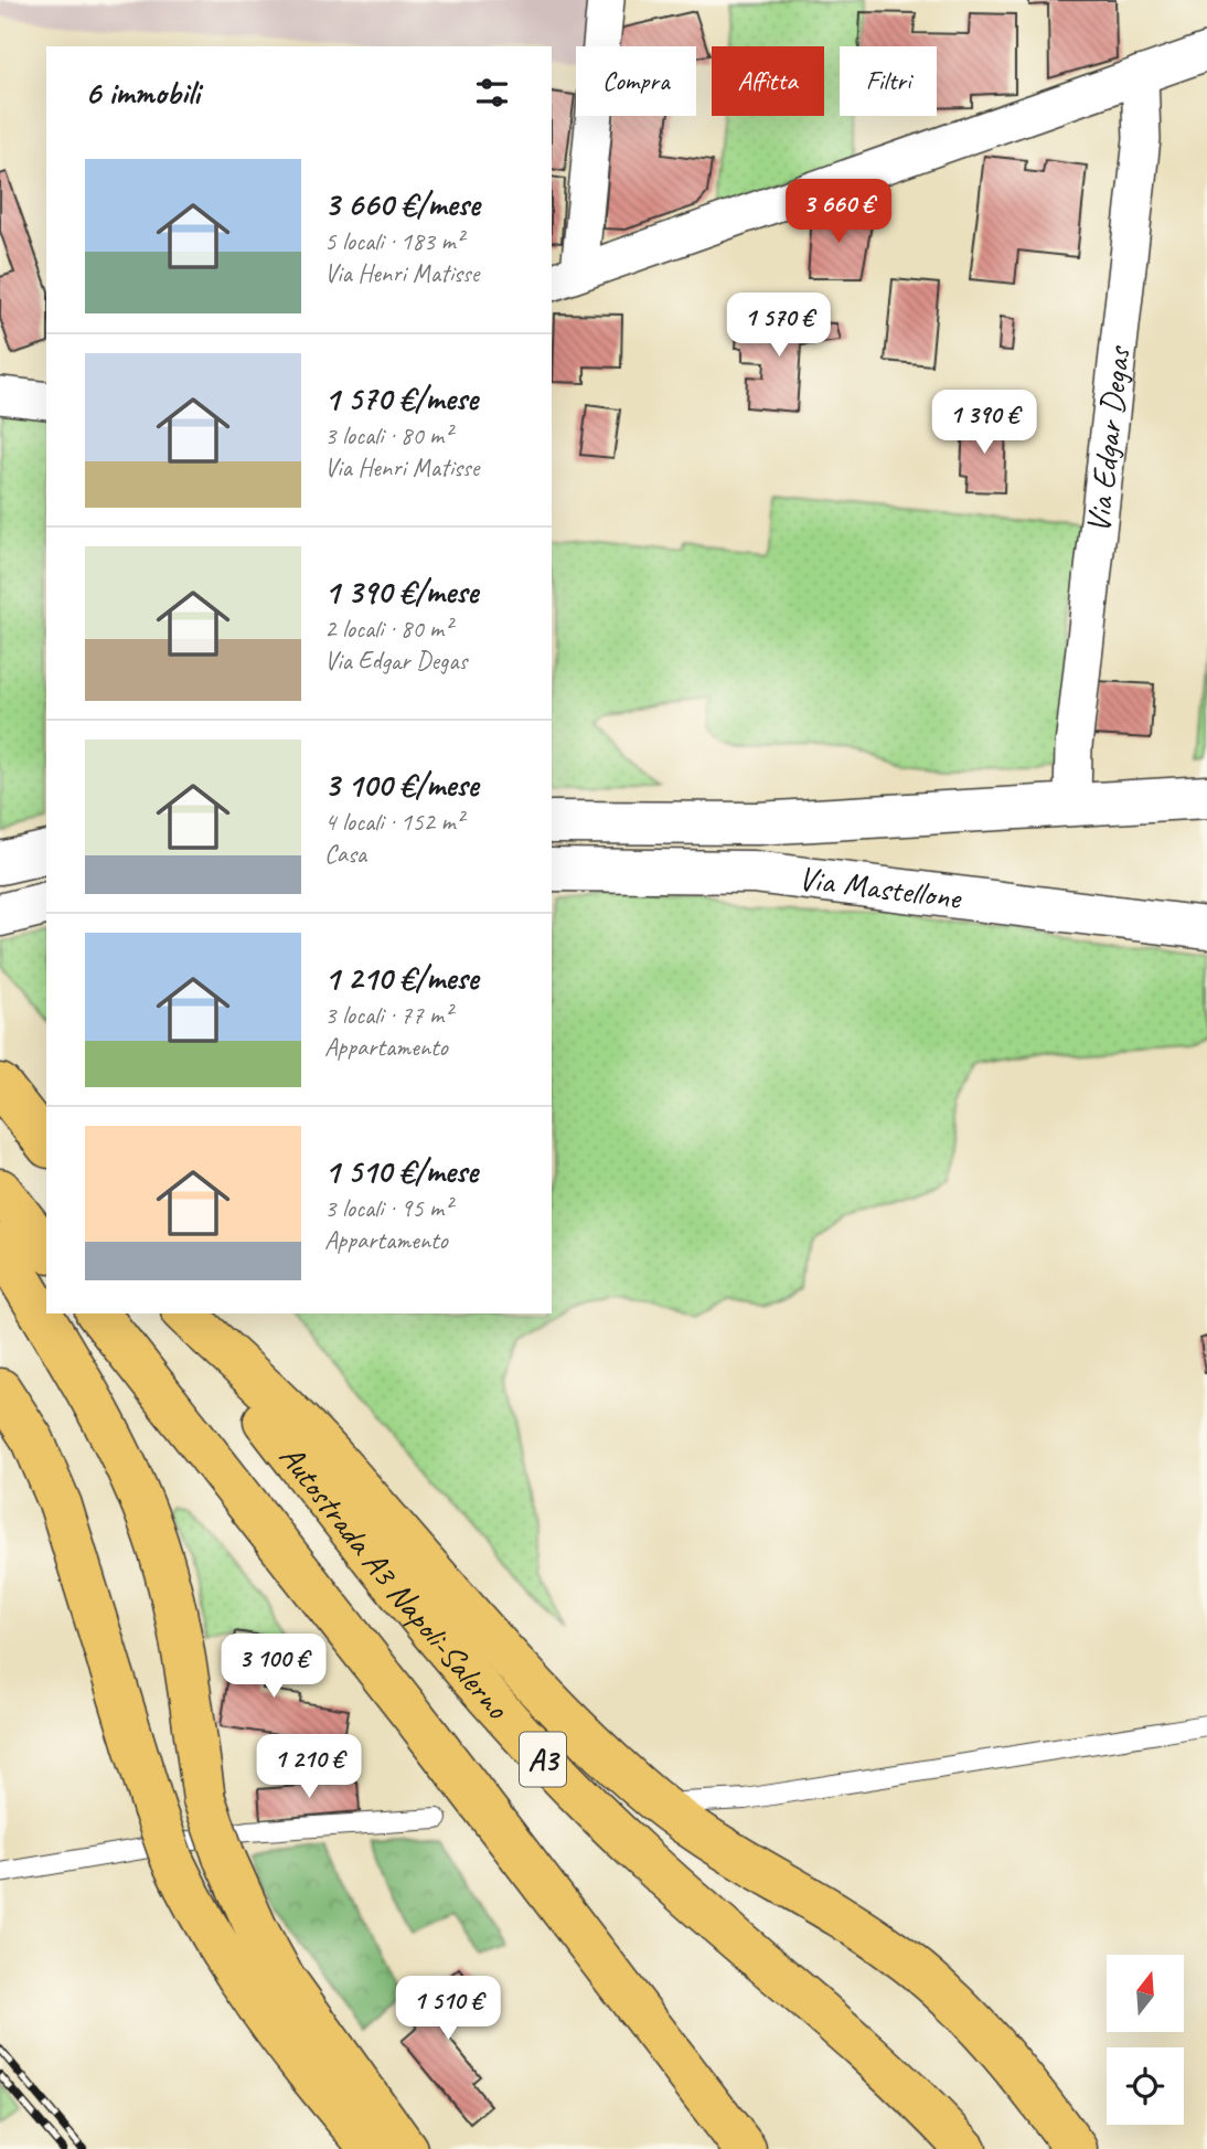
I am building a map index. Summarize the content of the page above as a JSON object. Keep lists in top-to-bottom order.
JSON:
{
  "streets": {
    "highway": ["Autostrada A3 Napoli-Salerno", "A3"],
    "street": ["Via Edgar Degas", "Via Mastellone"]
  },
  "crossings": [
    ["Via Edgar Degas", "Via Mastellone"]
  ],
  "north": "top",
  "page": {
    "chip": ["Compra", "Affitta", "Filtri"],
    "heading": "6 immobili",
    "list": [
      {
        "name": "3 660 €/mese",
        "note": "5 locali · 183 m² · Via Henri Matisse"
      },
      {
        "name": "1 570 €/mese",
        "note": "3 locali · 80 m² · Via Henri Matisse"
      },
      {
        "name": "1 390 €/mese",
        "note": "2 locali · 80 m² · Via Edgar Degas"
      },
      {
        "name": "3 100 €/mese",
        "note": "4 locali · 152 m² · Casa"
      },
      {
        "name": "1 210 €/mese",
        "note": "3 locali · 77 m² · Appartamento"
      },
      {
        "name": "1 510 €/mese",
        "note": "3 locali · 95 m² · Appartamento"
      }
    ],
    "price": [
      "3 660 €",
      "1 570 €",
      "1 390 €",
      "3 100 €",
      "1 210 €",
      "1 510 €"
    ]
  }
}
